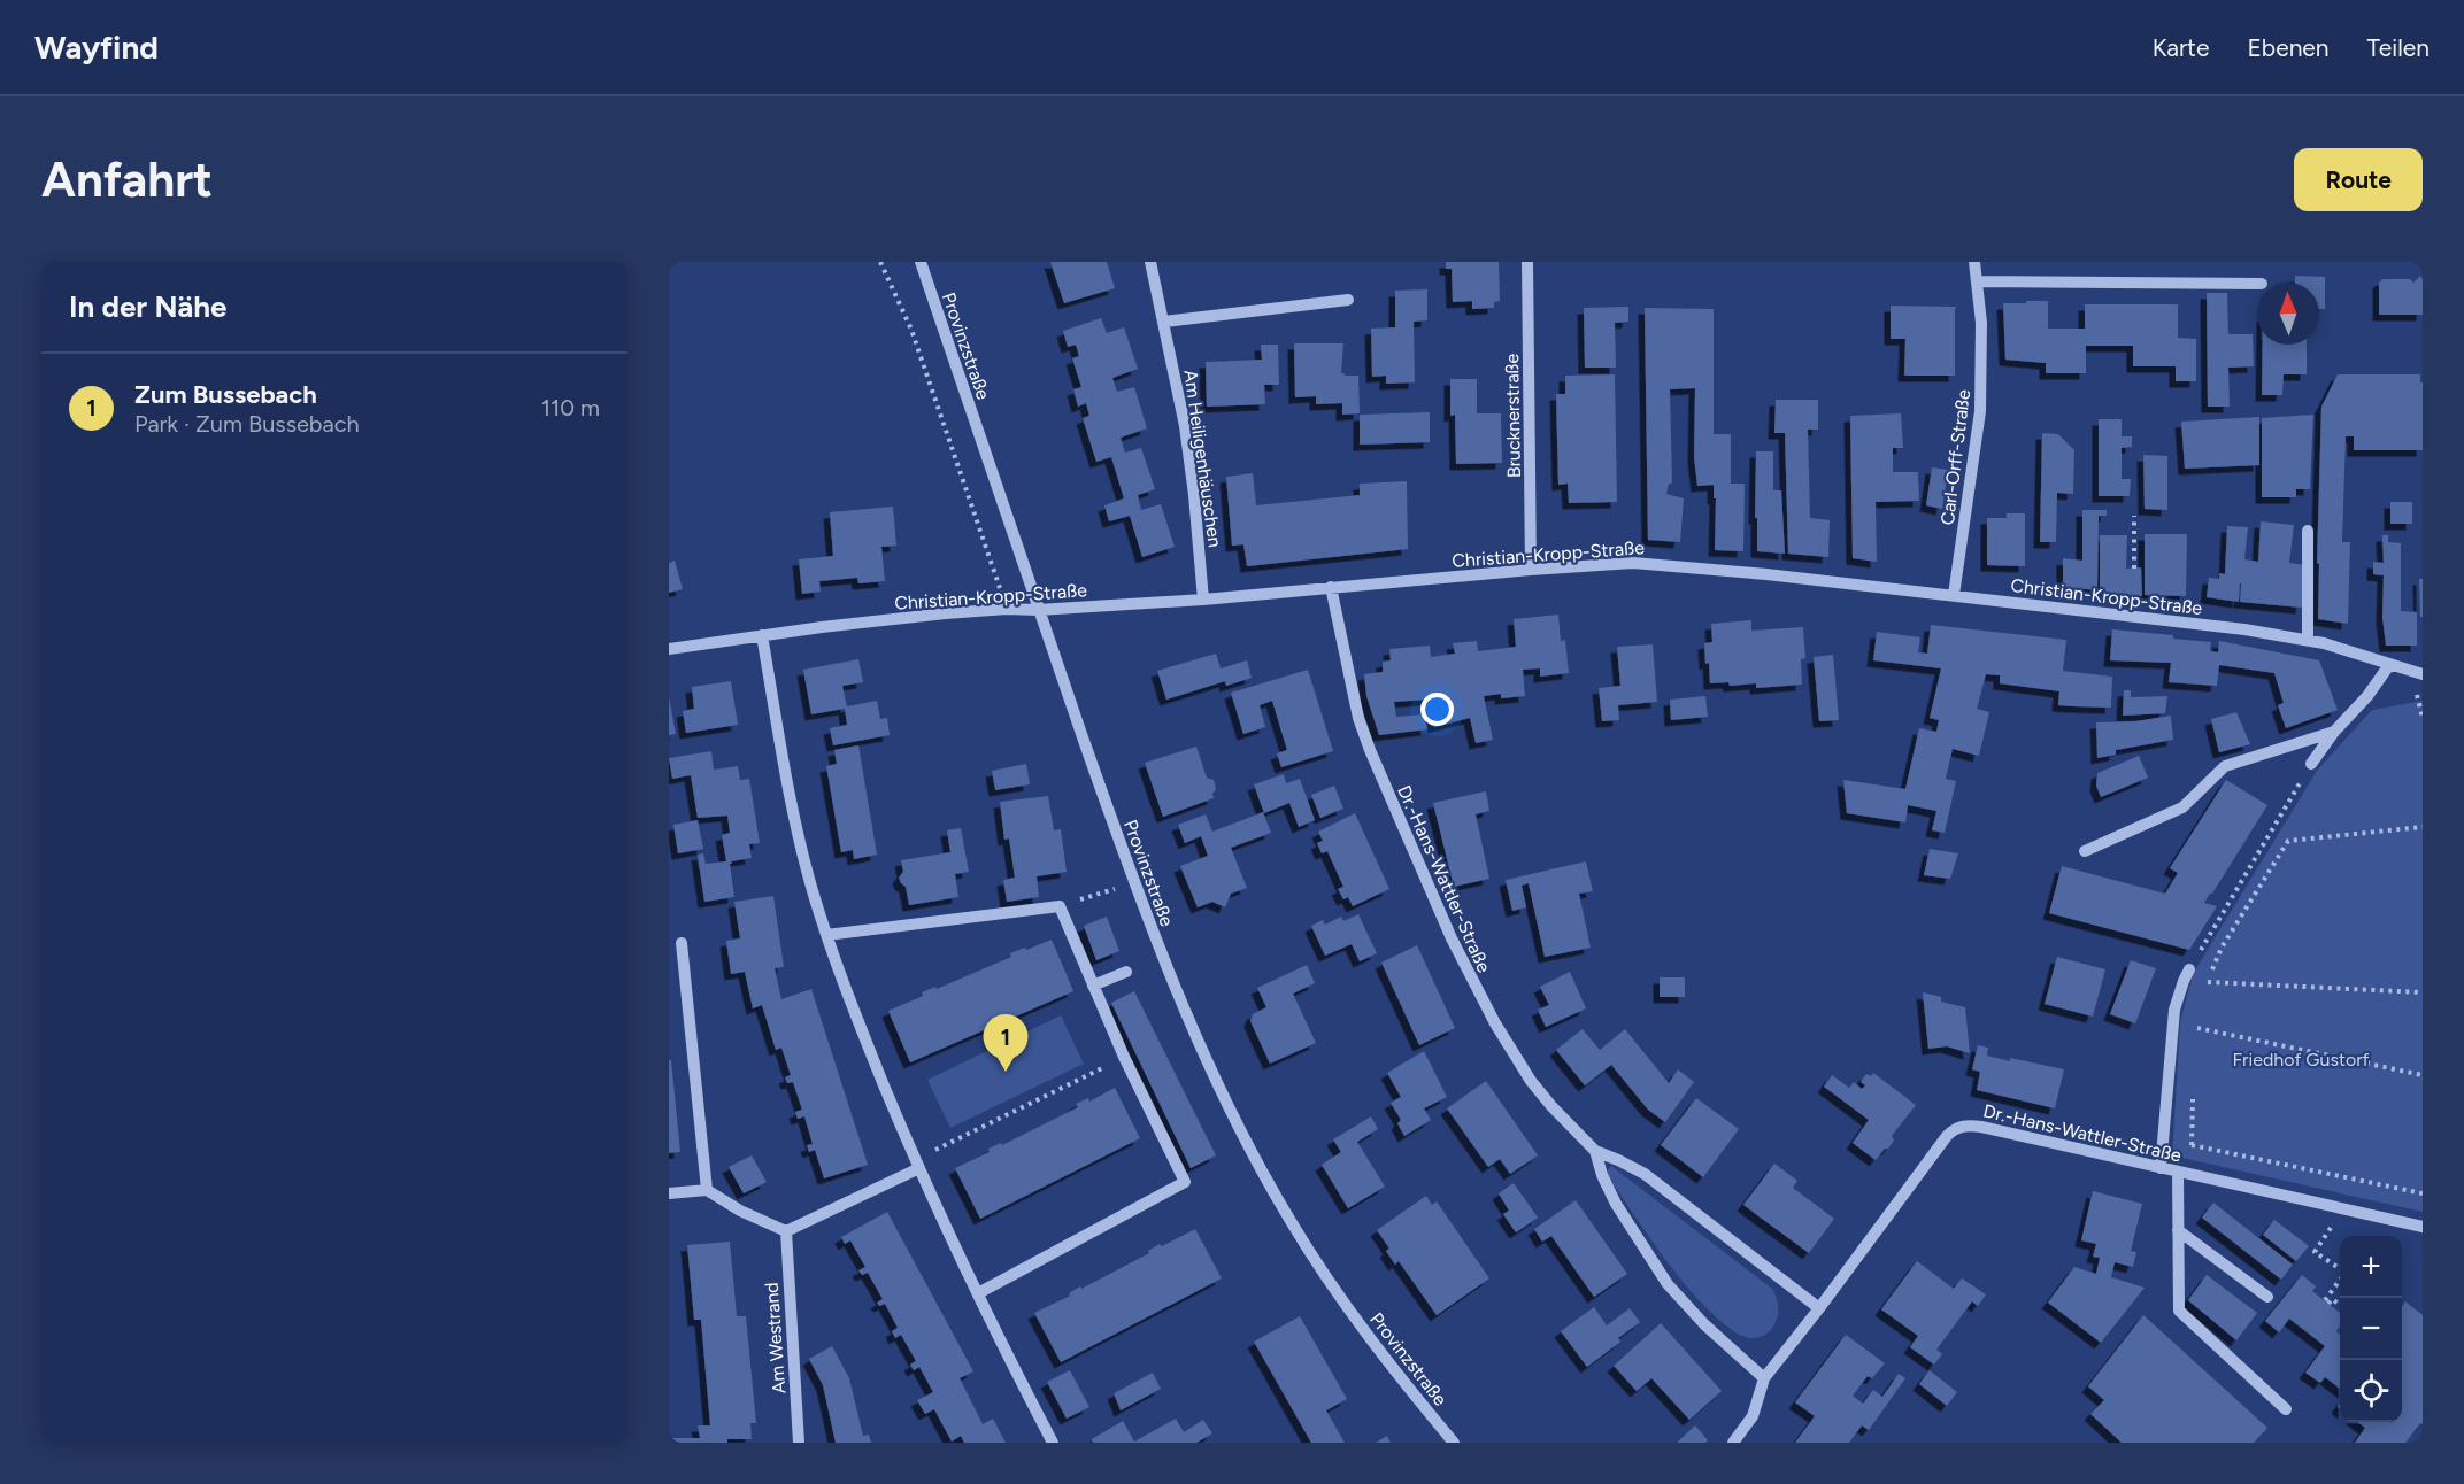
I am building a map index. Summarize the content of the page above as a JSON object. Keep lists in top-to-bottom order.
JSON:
{
  "streets": {
    "street": [
      "Provinzstraße",
      "Brucknerstraße",
      "Carl-Orff-Straße",
      "Am Heiligenhäuschen",
      "Christian-Kropp-Straße",
      "Dr.-Hans-Wattler-Straße",
      "Am Westrand"
    ]
  },
  "crossings": [
    ["Provinzstraße", "Christian-Kropp-Straße"],
    ["Brucknerstraße", "Christian-Kropp-Straße"],
    ["Carl-Orff-Straße", "Christian-Kropp-Straße"],
    ["Am Heiligenhäuschen", "Christian-Kropp-Straße"],
    ["Christian-Kropp-Straße", "Dr.-Hans-Wattler-Straße"]
  ],
  "parks": ["Friedhof Gustorf"],
  "north": "top",
  "page": {
    "header": "Wayfind",
    "nav": ["Karte", "Ebenen", "Teilen"],
    "buttons": "Route",
    "title": "Anfahrt",
    "heading": "In der Nähe",
    "list": [
      {
        "mark": "1",
        "name": "Zum Bussebach",
        "note": "Park · Zum Bussebach",
        "value": "110 m"
      }
    ],
    "pins": "1",
    "map_buttons": ["+", "−"]
  }
}
